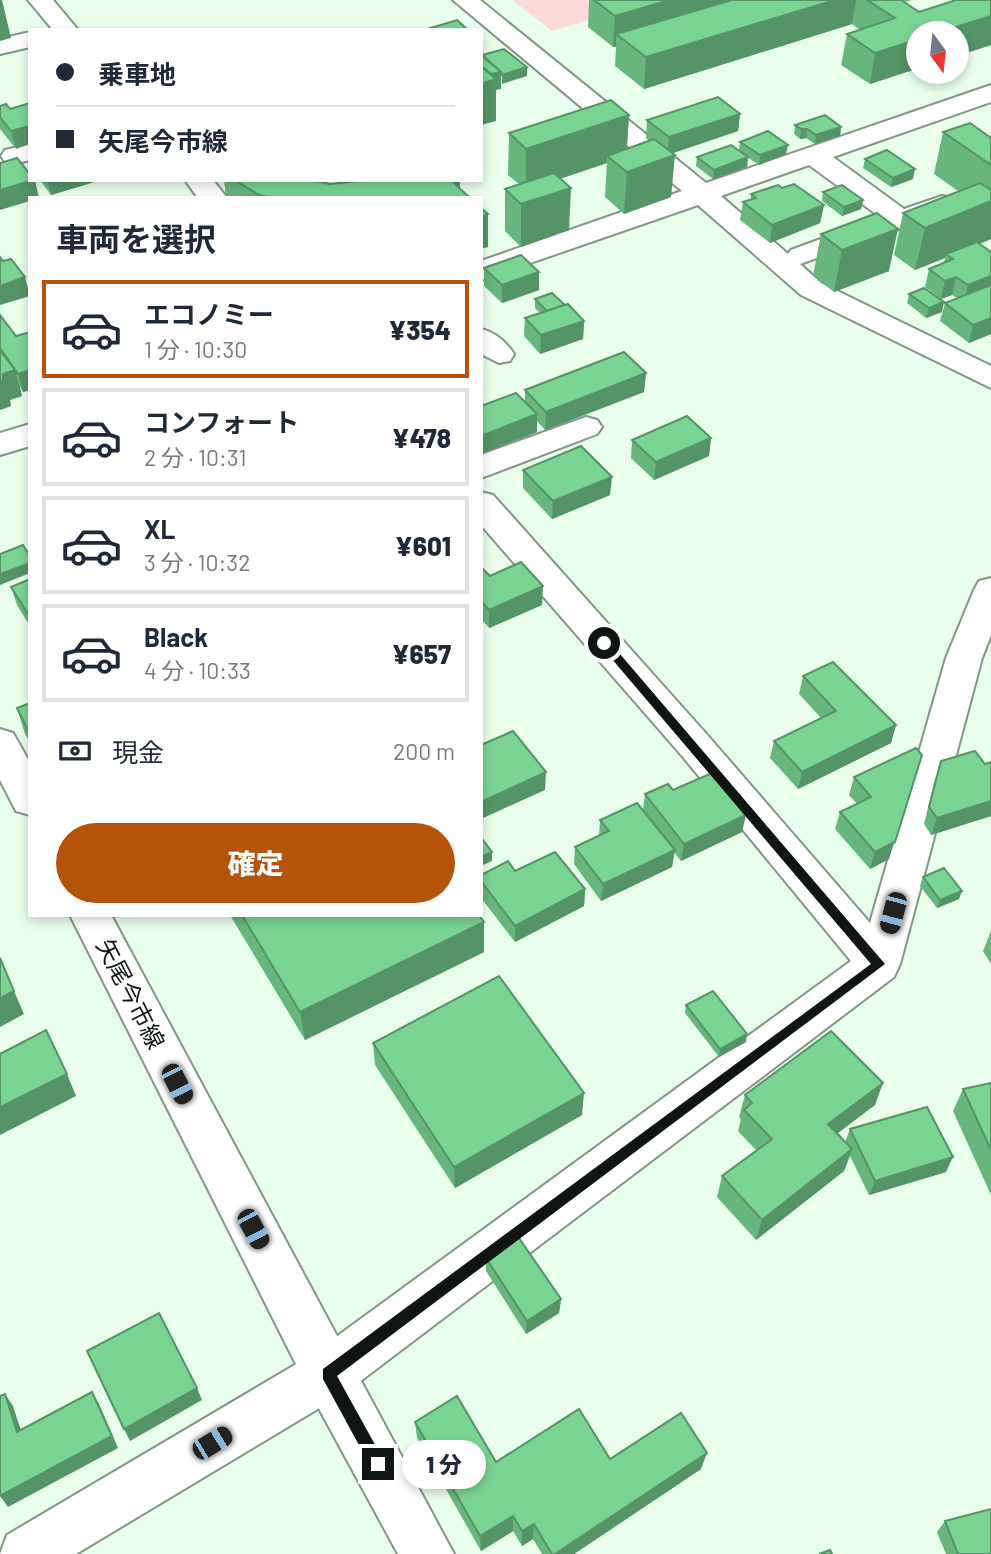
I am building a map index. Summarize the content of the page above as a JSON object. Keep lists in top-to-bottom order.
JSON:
{
  "streets": {
    "street": ["矢尾今市線"]
  },
  "north": "bottom",
  "page": {
    "banner": ["乗車地", "矢尾今市線"],
    "heading": "車両を選択",
    "list": [
      {
        "name": "エコノミー",
        "note": "1 分 · 10:30",
        "value": "¥354"
      },
      {
        "name": "コンフォート",
        "note": "2 分 · 10:31",
        "value": "¥478"
      },
      {
        "name": "XL",
        "note": "3 分 · 10:32",
        "value": "¥601"
      },
      {
        "name": "Black",
        "note": "4 分 · 10:33",
        "value": "¥657"
      }
    ],
    "pay": ["現金", "200 m"],
    "buttons": "確定",
    "bubble": "1 分"
  }
}
